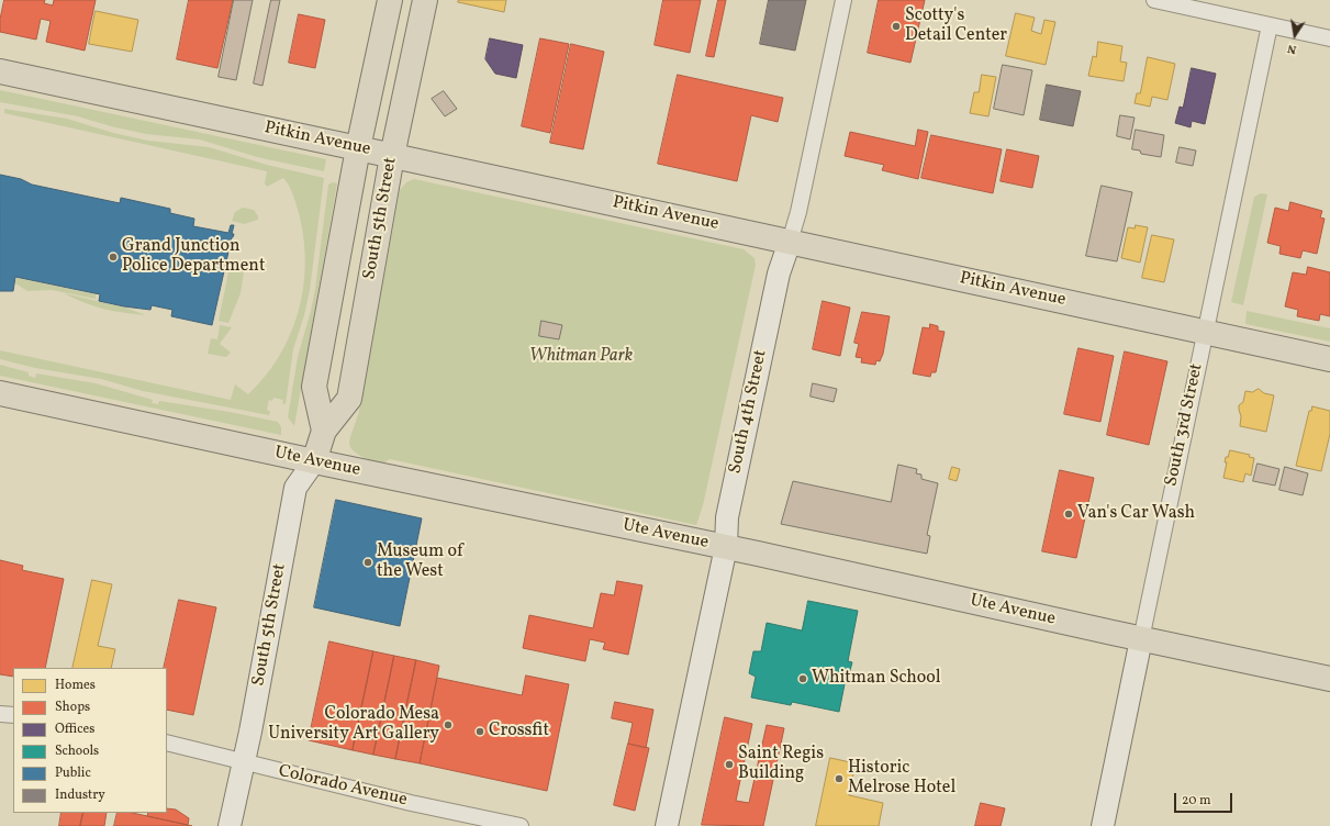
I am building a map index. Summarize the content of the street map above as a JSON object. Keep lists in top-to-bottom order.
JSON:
{
  "streets": {
    "main road": [
      "Pitkin Avenue",
      "South 5th Street",
      "South 4th Street",
      "South 3rd Street",
      "Ute Avenue"
    ],
    "street": ["Colorado Avenue"]
  },
  "crossings": [
    ["Pitkin Avenue", "South 5th Street"],
    ["Pitkin Avenue", "South 4th Street"],
    ["Pitkin Avenue", "South 3rd Street"],
    ["South 5th Street", "Ute Avenue"],
    ["South 5th Street", "Colorado Avenue"],
    ["South 4th Street", "Ute Avenue"],
    ["South 3rd Street", "Ute Avenue"]
  ],
  "parks": ["Whitman Park"],
  "places": [
    "Scotty's Detail Center",
    "Grand Junction Police Department",
    "Van's Car Wash",
    "Museum of the West",
    "Whitman School",
    "Colorado Mesa University Art Gallery",
    "Crossfit",
    "Saint Regis Building",
    "Historic Melrose Hotel"
  ],
  "legend": [
    "Homes",
    "Shops",
    "Offices",
    "Schools",
    "Public",
    "Industry"
  ],
  "scale_bar": "20 m",
  "north": "bottom"
}
